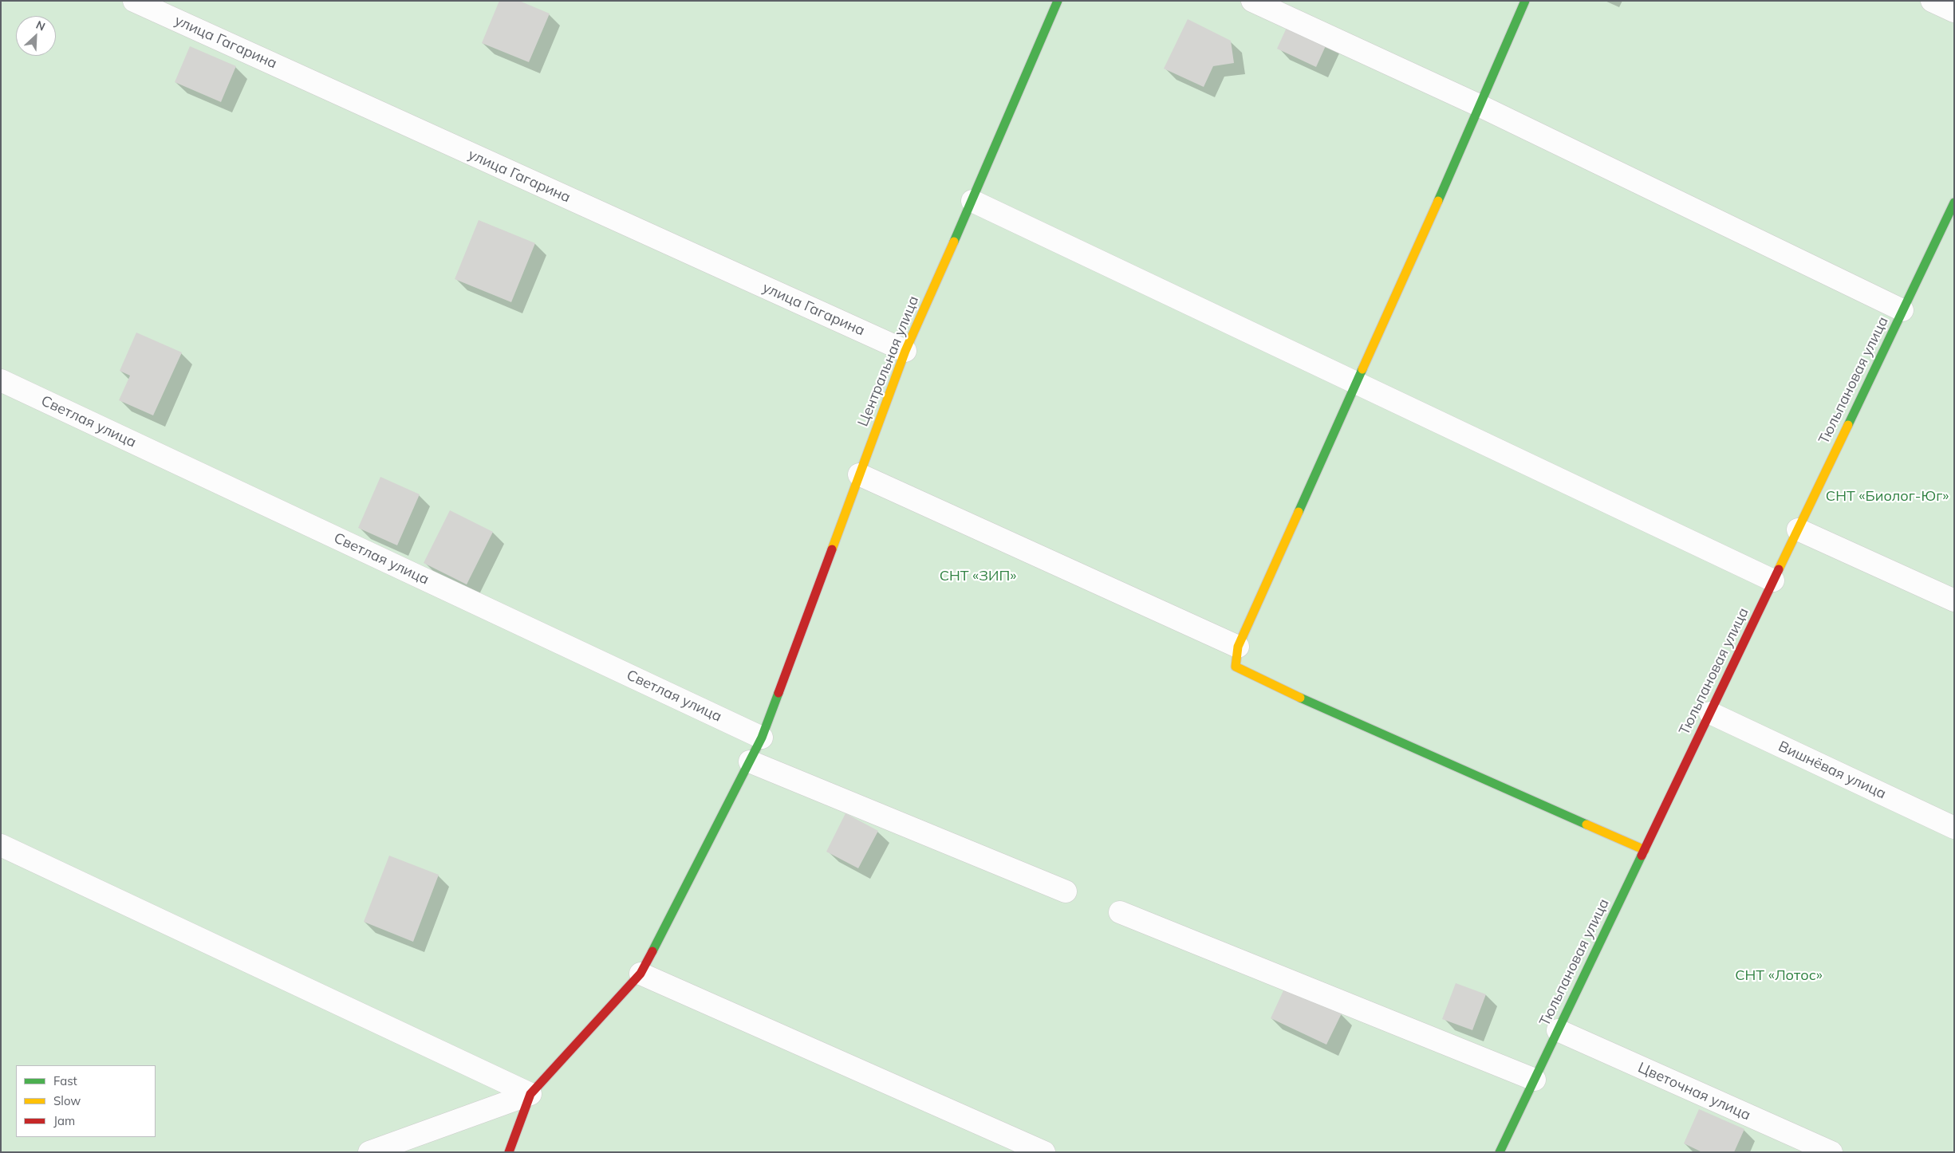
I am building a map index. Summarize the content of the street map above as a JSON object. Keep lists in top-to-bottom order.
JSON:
{
  "streets": {
    "street": [
      "улица Гагарина",
      "Центральная улица",
      "Тюльпановая улица",
      "Светлая улица",
      "Вишнёвая улица",
      "Цветочная улица"
    ]
  },
  "crossings": [
    ["улица Гагарина", "Центральная улица"],
    ["Центральная улица", "Светлая улица"],
    ["Тюльпановая улица", "Вишнёвая улица"],
    ["Тюльпановая улица", "Цветочная улица"]
  ],
  "parks": ["СНТ «Биолог-Юг»", "СНТ «ЗИП»", "СНТ «Лотос»"],
  "legend": ["Fast", "Slow", "Jam"],
  "north": "top right"
}
